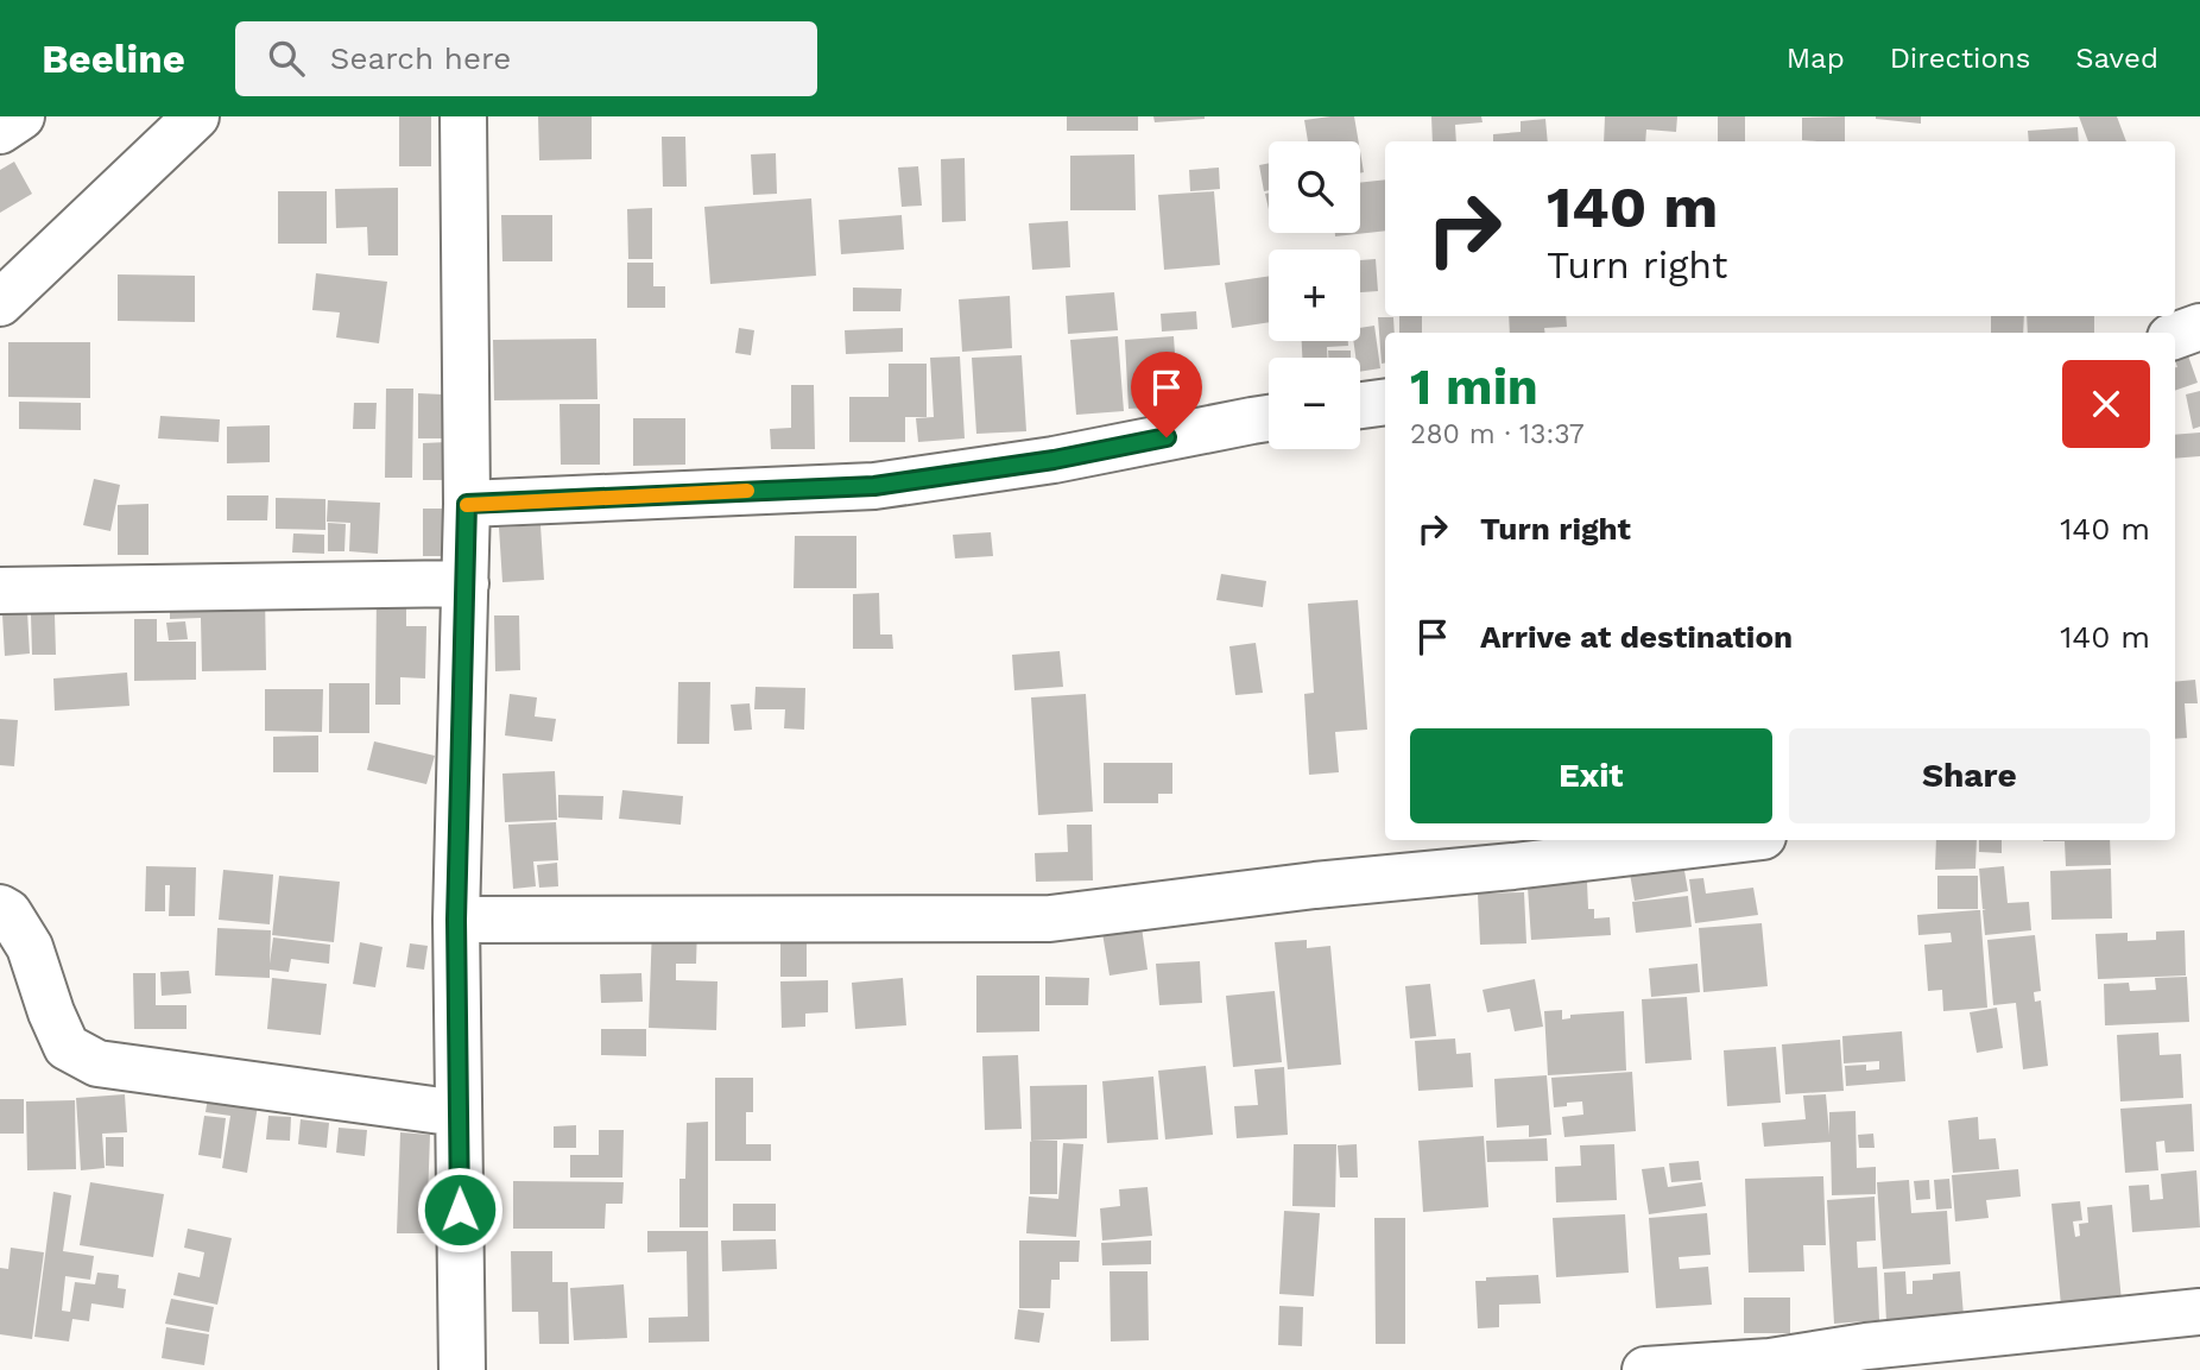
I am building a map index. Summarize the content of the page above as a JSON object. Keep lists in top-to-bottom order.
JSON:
{
  "page": {
    "header": "Beeline",
    "search": "Search here",
    "nav": ["Map", "Directions", "Saved"],
    "map_buttons": ["+", "−"],
    "turn": ["140 m", "Turn right"],
    "heading": ["1 min", "280 m · 13:37"],
    "list": [
      {
        "name": "Turn right",
        "value": "140 m"
      },
      {
        "name": "Arrive at destination",
        "value": "140 m"
      }
    ],
    "buttons": ["Exit", "Share"]
  }
}
